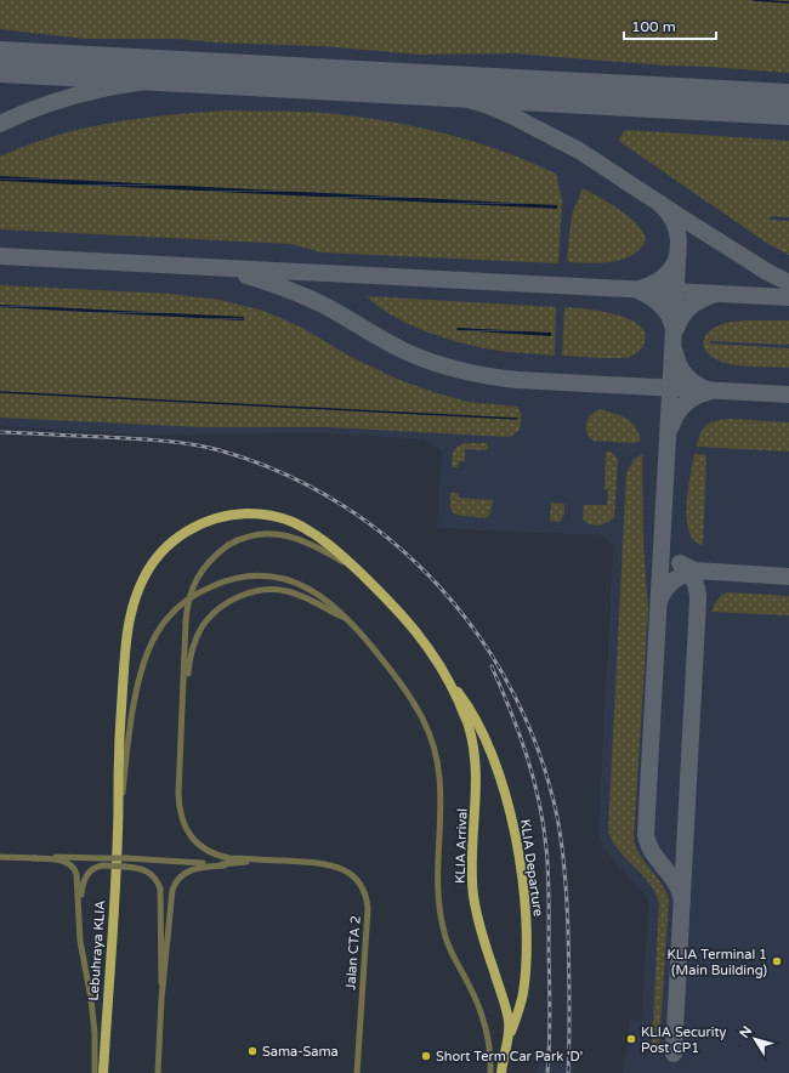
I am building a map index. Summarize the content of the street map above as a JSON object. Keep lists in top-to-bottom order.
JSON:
{
  "streets": {
    "main road": ["KLIA Arrival", "KLIA Departure", "Lebuhraya KLIA"],
    "street": ["Jalan CTA 2"]
  },
  "crossings": [
    ["KLIA Arrival", "KLIA Departure"],
    ["KLIA Arrival", "Lebuhraya KLIA"],
    ["KLIA Departure", "Lebuhraya KLIA"]
  ],
  "places": [
    "KLIA Terminal 1 (Main Building)",
    "KLIA Security Post CP1",
    "Sama-Sama",
    "Short Term Car Park 'D'"
  ],
  "scale_bar": "100 m",
  "north": "top left"
}
